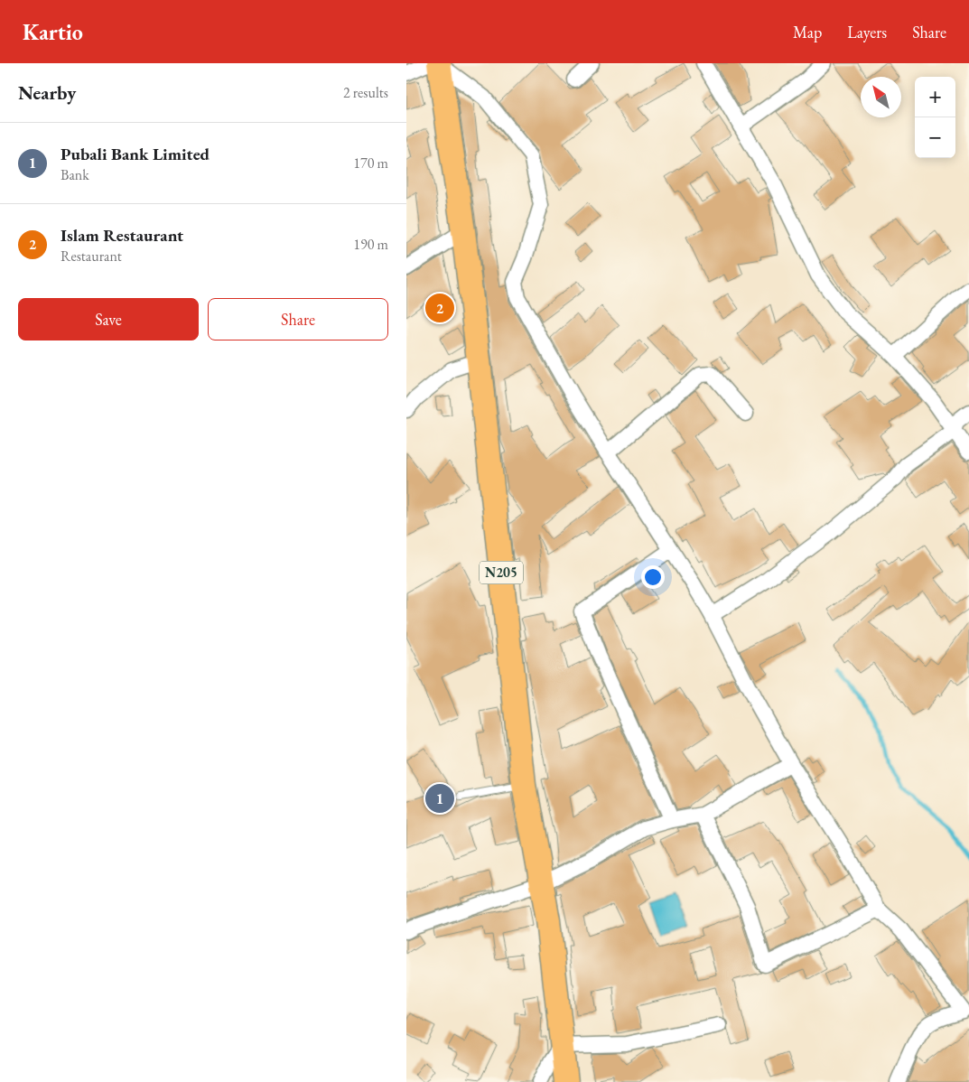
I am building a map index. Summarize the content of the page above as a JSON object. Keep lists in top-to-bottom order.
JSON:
{
  "streets": {
    "highway": ["N205"]
  },
  "north": "top left",
  "page": {
    "header": "Kartio",
    "nav": ["Map", "Layers", "Share"],
    "heading": ["Nearby", "2 results"],
    "map_buttons": ["+", "−"],
    "list": [
      {
        "mark": "1",
        "name": "Pubali Bank Limited",
        "note": "Bank",
        "value": "170 m"
      },
      {
        "mark": "2",
        "name": "Islam Restaurant",
        "note": "Restaurant",
        "value": "190 m"
      }
    ],
    "buttons": ["Save", "Share"],
    "pins": ["2", "1"]
  }
}
